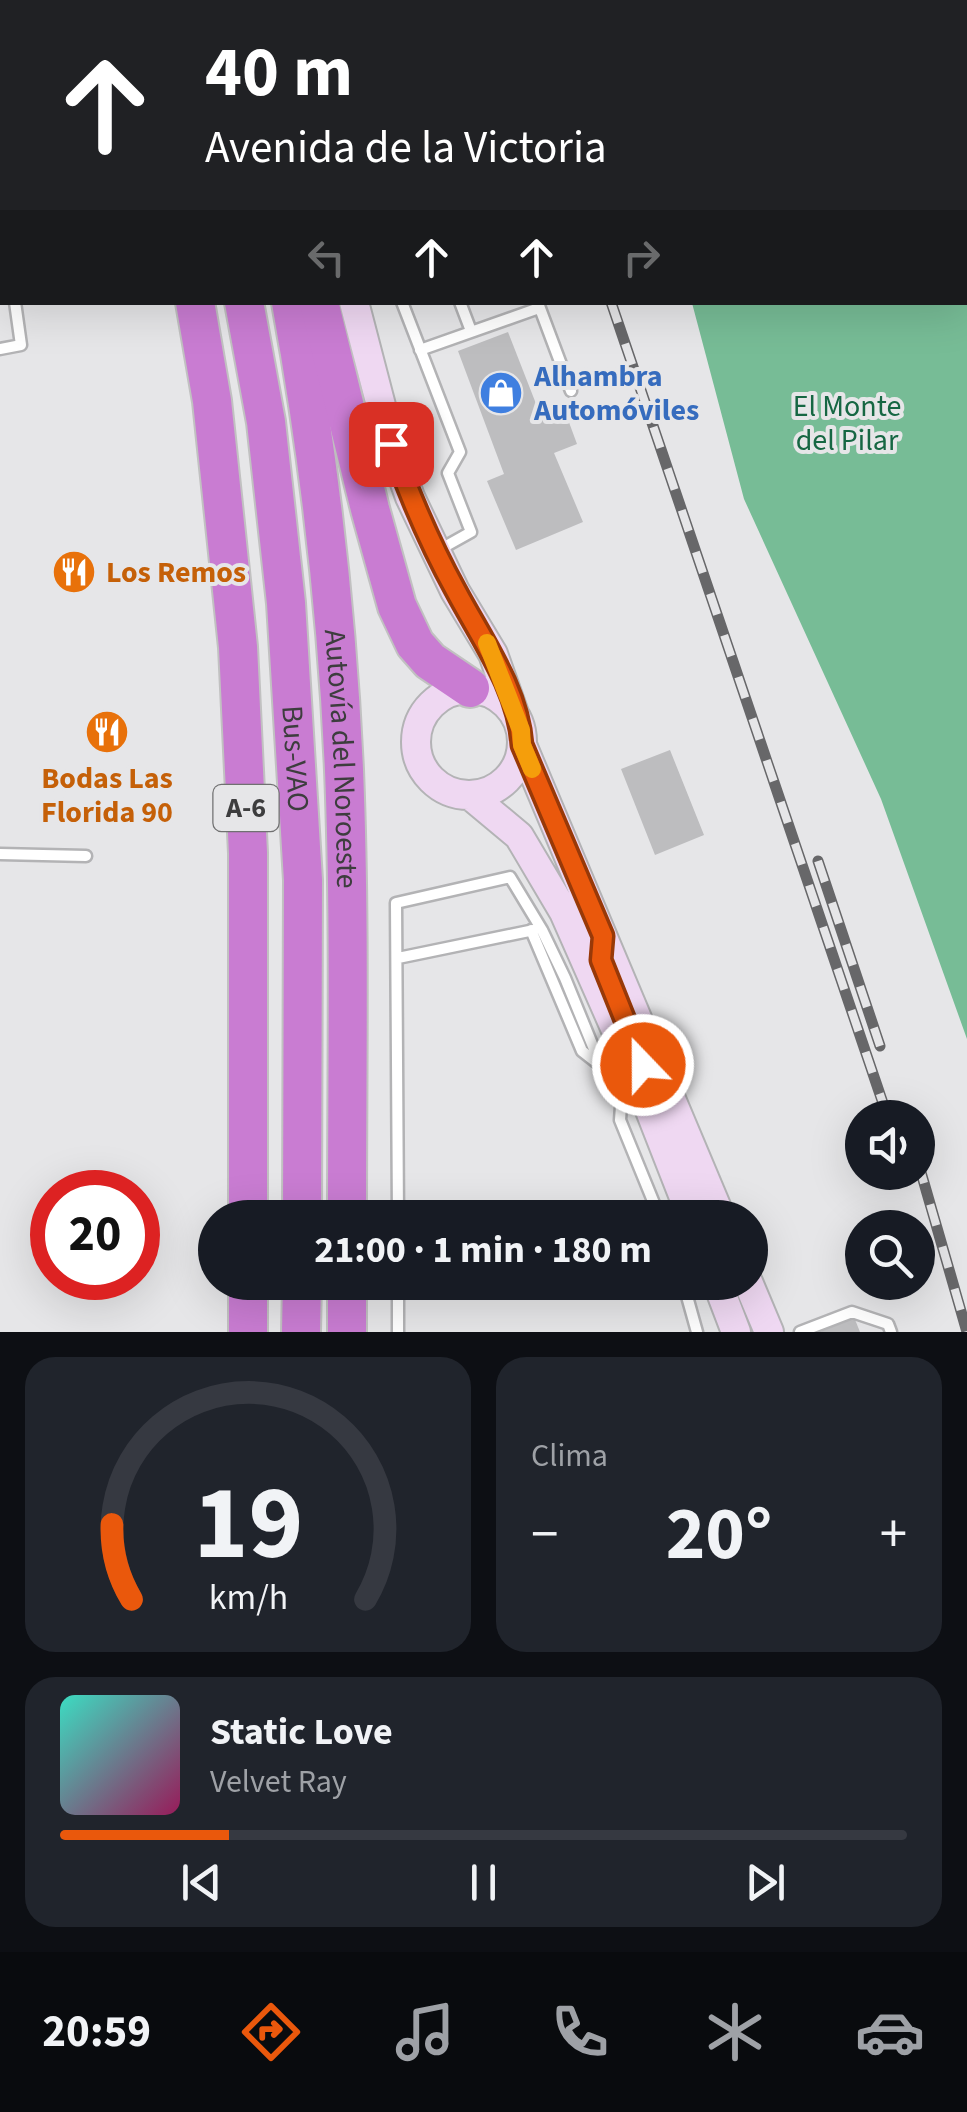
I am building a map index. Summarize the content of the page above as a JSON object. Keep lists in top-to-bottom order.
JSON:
{
  "streets": {
    "highway": ["Bus-VAO", "Autovía del Noroeste", "A-6"]
  },
  "parks": ["El Monte del Pilar"],
  "places": {
    "shop": ["Alhambra Automóviles"],
    "restaurant": ["Los Remos", "Bodas Las Florida 90"]
  },
  "page": {
    "turn": ["40 m", "Avenida de la Victoria"],
    "limit": "20",
    "trip": "21:00 · 1 min · 180 m",
    "tile": "Clima",
    "heat": ["−", "20°", "+"],
    "song": ["Static Love", "Velvet Ray"],
    "tabs": "20:59",
    "gauge": ["19", "km/h"]
  }
}
